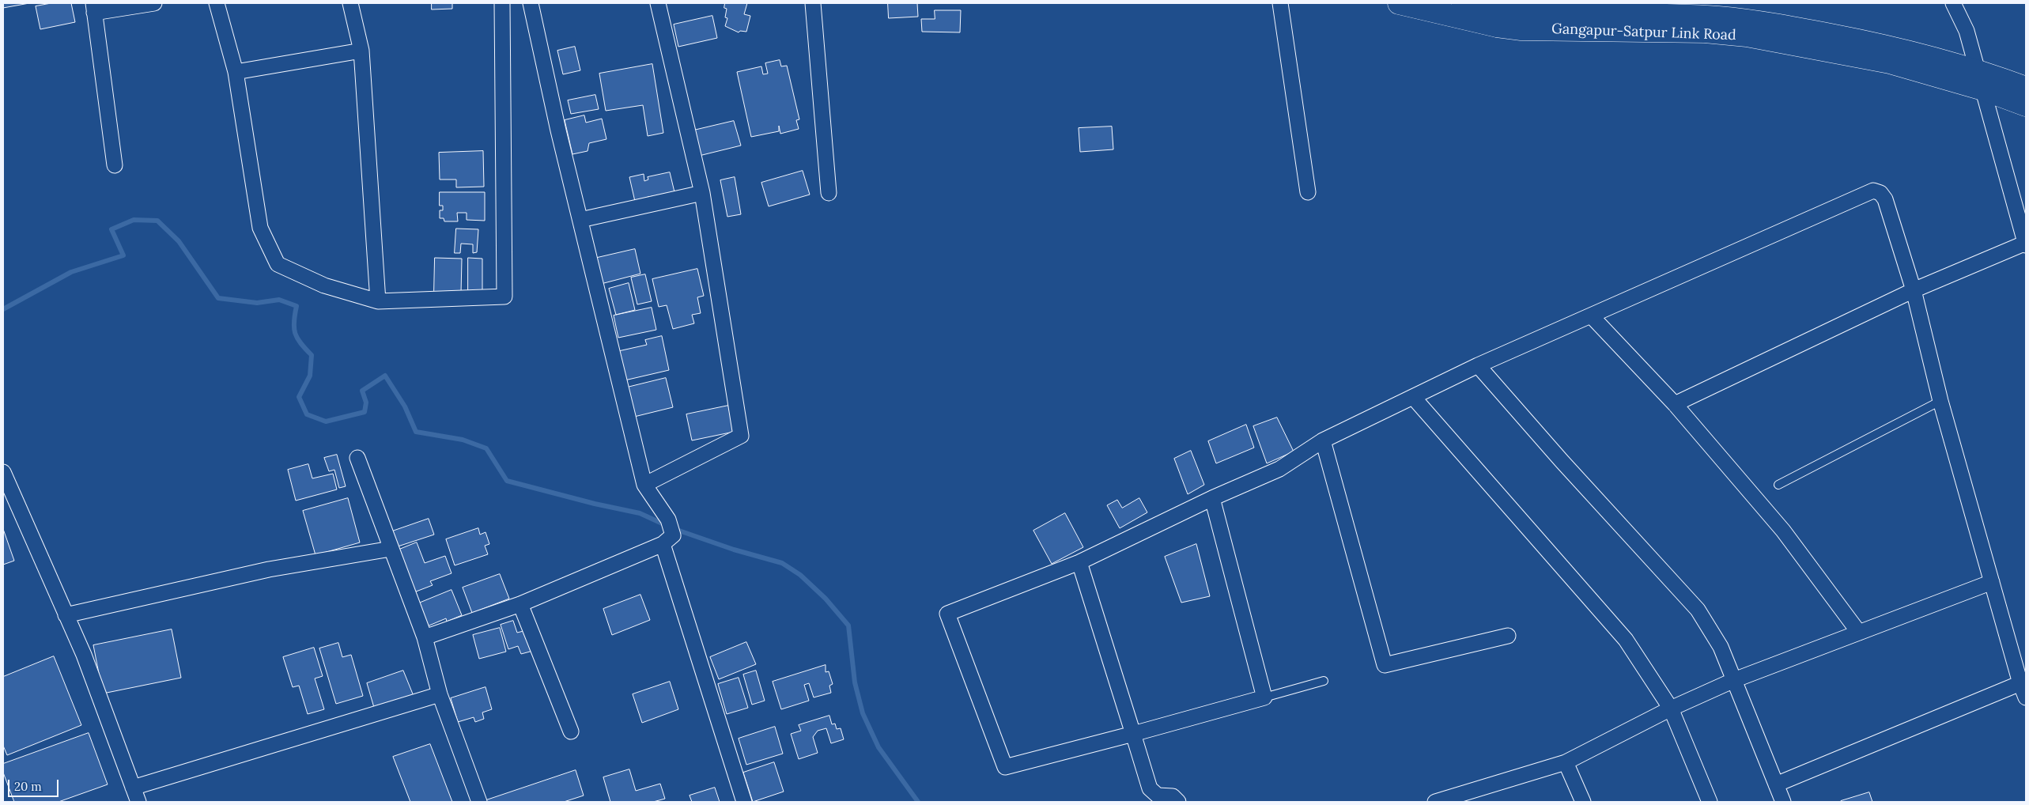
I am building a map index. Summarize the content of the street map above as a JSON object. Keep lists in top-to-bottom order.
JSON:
{
  "streets": {
    "main road": ["Gangapur-Satpur Link Road"]
  },
  "scale_bar": "20 m"
}
